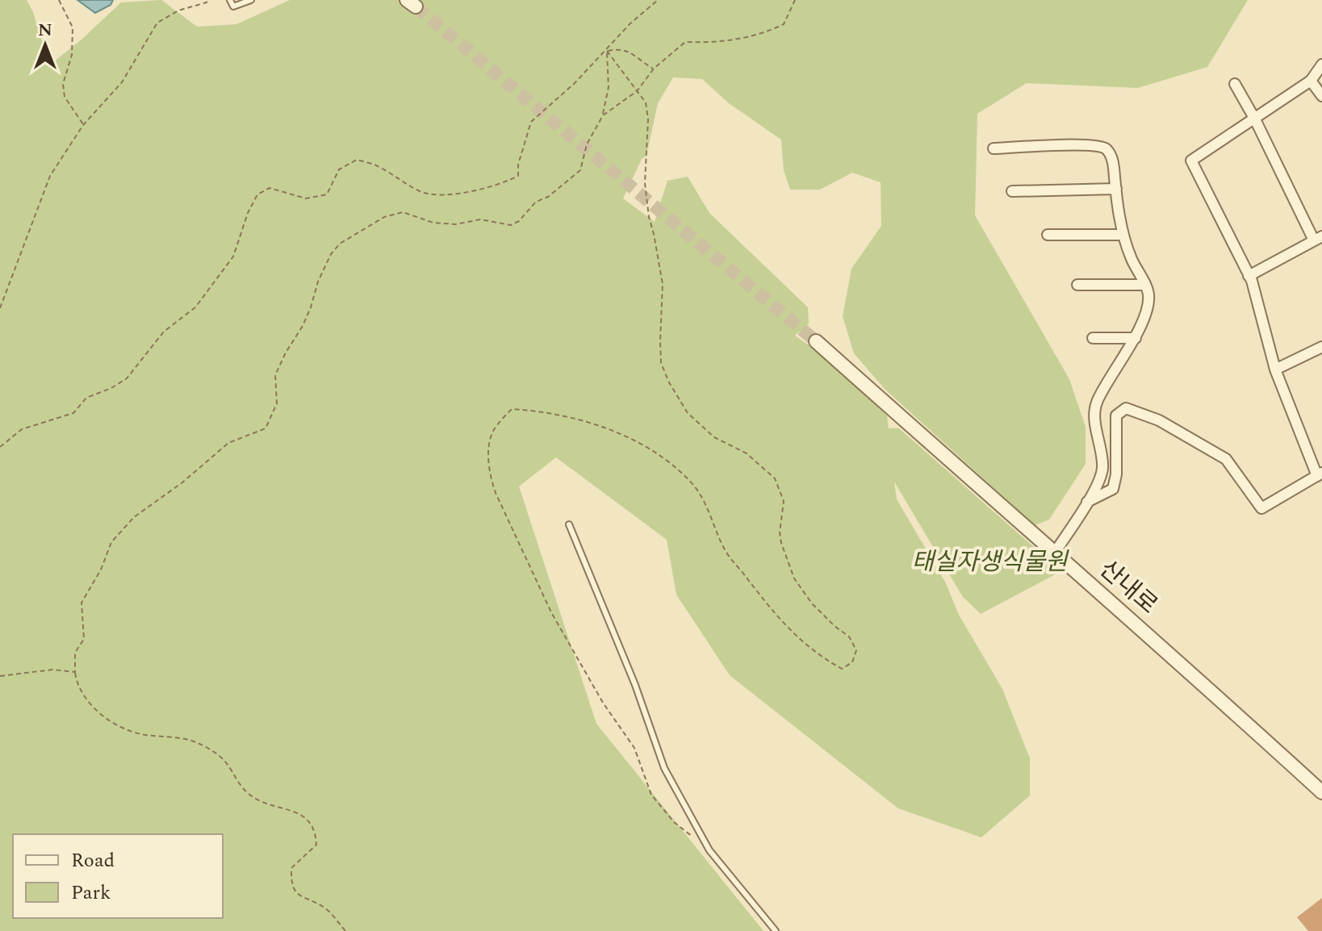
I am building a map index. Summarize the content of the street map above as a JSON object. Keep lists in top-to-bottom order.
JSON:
{
  "streets": {
    "street": ["산내로"]
  },
  "parks": ["태실자생식물원"],
  "legend": ["Road", "Park"],
  "north": "top"
}
